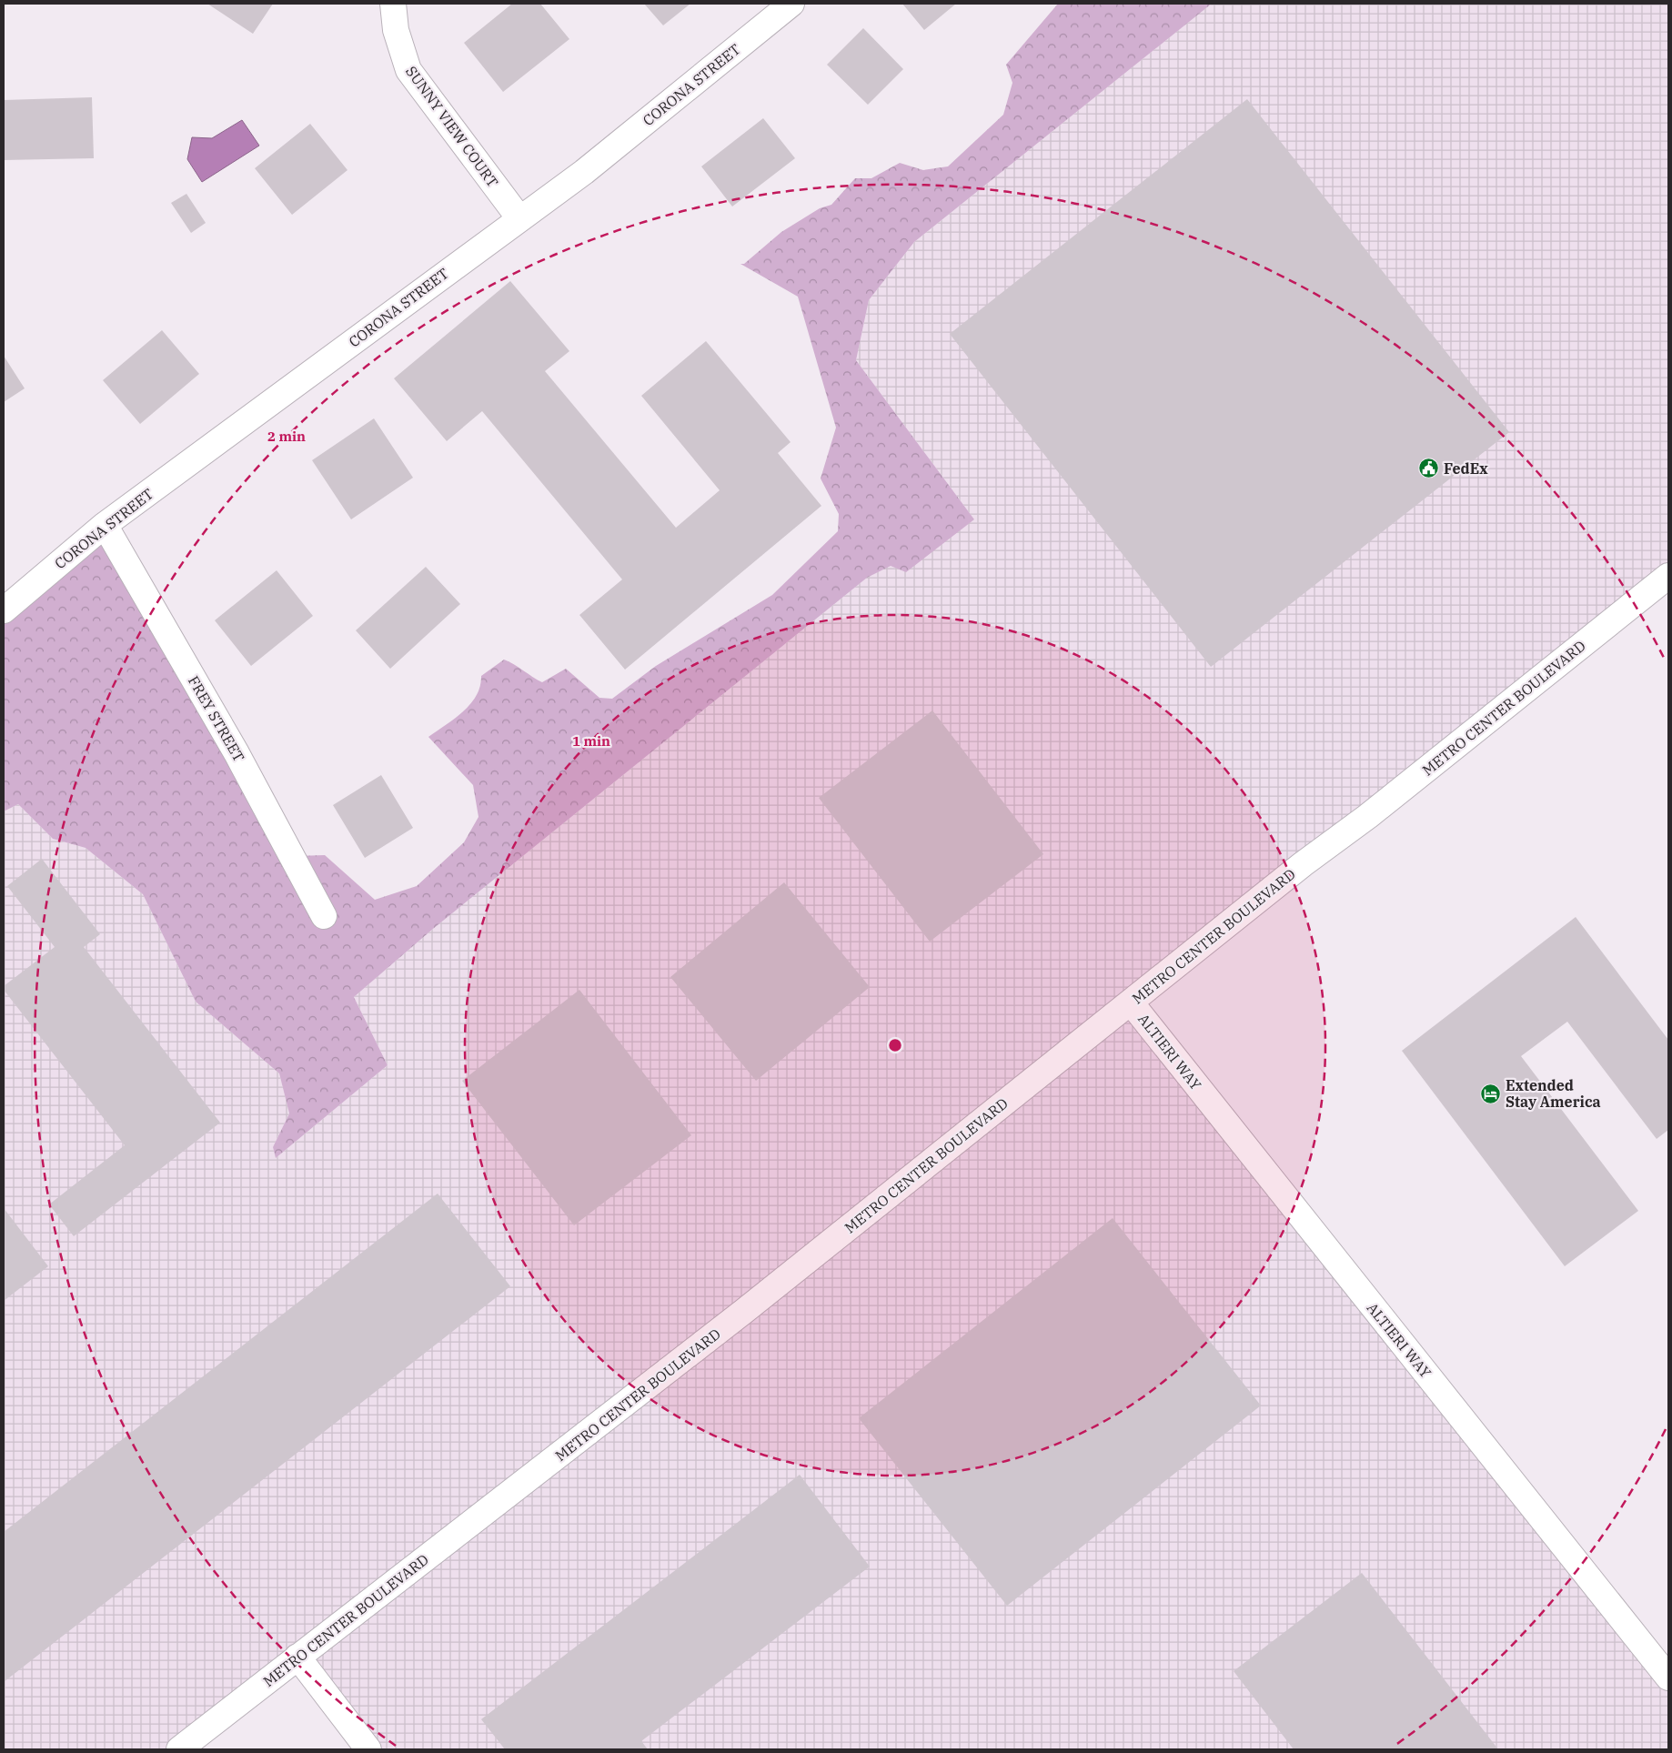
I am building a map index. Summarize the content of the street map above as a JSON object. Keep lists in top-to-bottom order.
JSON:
{
  "streets": {
    "street": [
      "CORONA STREET",
      "SUNNY VIEW COURT",
      "METRO CENTER BOULEVARD",
      "FREY STREET",
      "ALTIERI WAY"
    ]
  },
  "crossings": [
    ["CORONA STREET", "SUNNY VIEW COURT"],
    ["CORONA STREET", "FREY STREET"],
    ["METRO CENTER BOULEVARD", "ALTIERI WAY"]
  ],
  "places": {
    "public building": ["FedEx"],
    "hotel": ["Extended Stay America"]
  },
  "rings": ["2 min", "1 min"]
}
